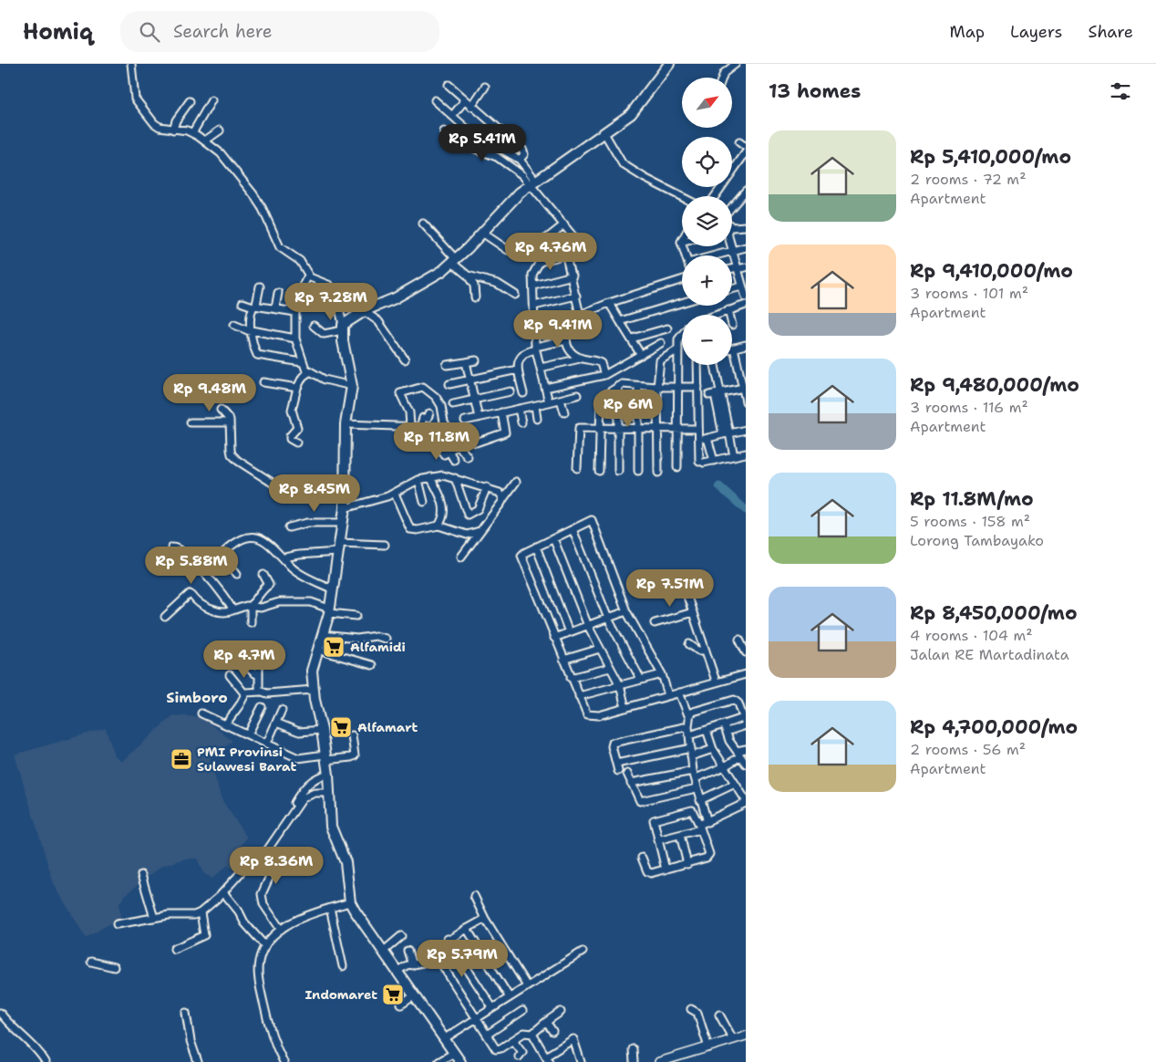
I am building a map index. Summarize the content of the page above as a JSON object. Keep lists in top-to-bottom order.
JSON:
{
  "districts": ["Simboro"],
  "places": {
    "supermarket": ["Alfamidi", "Alfamart", "Indomaret"],
    "office": ["PMI Provinsi Sulawesi Barat"]
  },
  "north": "top right",
  "page": {
    "header": "Homiq",
    "search": "Search here",
    "nav": ["Map", "Layers", "Share"],
    "heading": "13 homes",
    "map_buttons": ["+", "−"],
    "list": [
      {
        "name": "Rp 5,410,000/mo",
        "note": "2 rooms · 72 m² · Apartment"
      },
      {
        "name": "Rp 9,410,000/mo",
        "note": "3 rooms · 101 m² · Apartment"
      },
      {
        "name": "Rp 9,480,000/mo",
        "note": "3 rooms · 116 m² · Apartment"
      },
      {
        "name": "Rp 11.8M/mo",
        "note": "5 rooms · 158 m² · Lorong Tambayako"
      },
      {
        "name": "Rp 8,450,000/mo",
        "note": "4 rooms · 104 m² · Jalan RE Martadinata"
      },
      {
        "name": "Rp 4,700,000/mo",
        "note": "2 rooms · 56 m² · Apartment"
      }
    ],
    "price": [
      "Rp 5.41M",
      "Rp 4.76M",
      "Rp 7.28M",
      "Rp 9.41M",
      "Rp 9.48M",
      "Rp 6M",
      "Rp 11.8M",
      "Rp 8.45M",
      "Rp 5.88M",
      "Rp 7.51M",
      "Rp 4.7M",
      "Rp 8.36M",
      "Rp 5.79M"
    ]
  }
}
